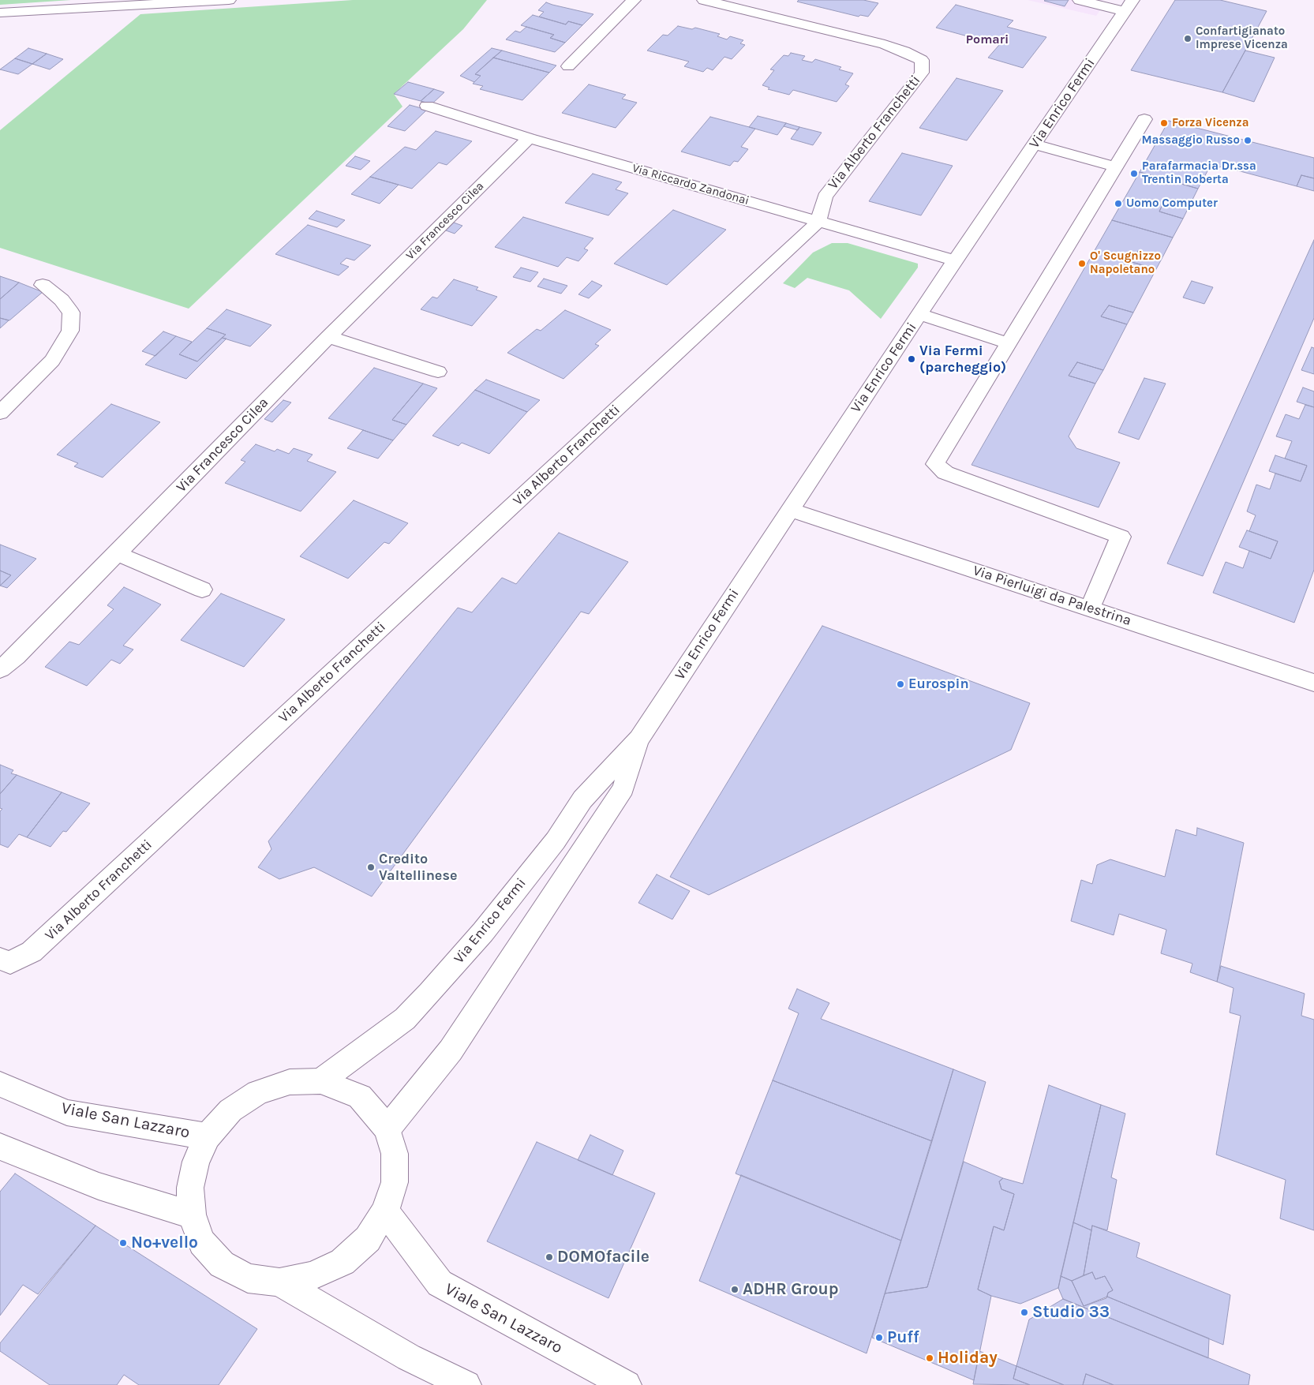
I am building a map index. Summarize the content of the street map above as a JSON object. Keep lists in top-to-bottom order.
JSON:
{
  "streets": {
    "main road": [
      "Via Enrico Fermi",
      "Via Alberto Franchetti",
      "Via Riccardo Zandonai",
      "Via Francesco Cilea",
      "Via Pierluigi da Palestrina",
      "Viale San Lazzaro"
    ]
  },
  "crossings": [
    ["Via Enrico Fermi", "Via Riccardo Zandonai"],
    ["Via Enrico Fermi", "Via Pierluigi da Palestrina"],
    ["Via Alberto Franchetti", "Via Riccardo Zandonai"],
    ["Via Riccardo Zandonai", "Via Francesco Cilea"]
  ],
  "districts": ["Pomari"],
  "places": [
    "Confartigianato Imprese Vicenza",
    "Forza Vicenza",
    "Massaggio Russo",
    "Parafarmacia Dr.ssa Trentin Roberta",
    "Uomo Computer",
    "O' Scugnizzo Napoletano",
    "Via Fermi (parcheggio)",
    "Eurospin",
    "Credito Valtellinese",
    "No+vello",
    "DOMOfacile",
    "ADHR Group",
    "Studio 33",
    "Puff",
    "Holiday"
  ]
}
